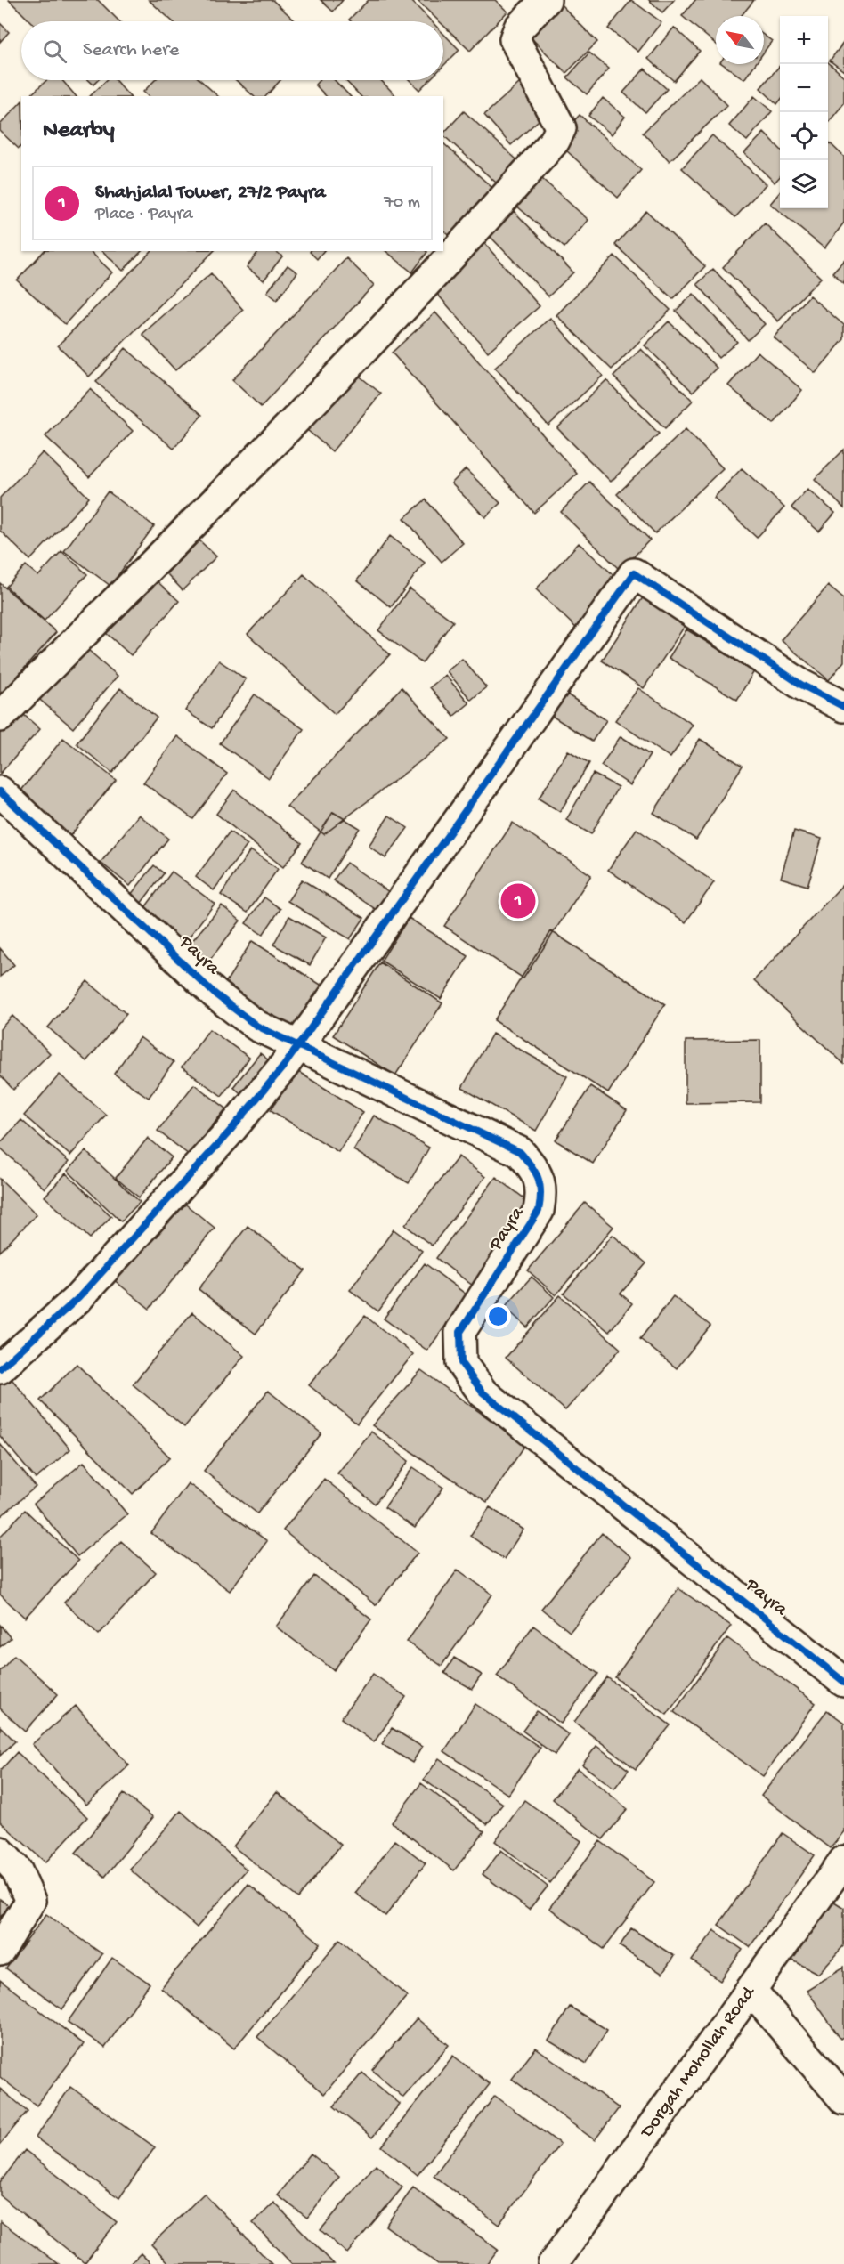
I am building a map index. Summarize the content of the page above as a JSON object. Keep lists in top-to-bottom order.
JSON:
{
  "streets": {
    "street": ["Payra", "Dorgah Mohollah Road"]
  },
  "north": "top left",
  "page": {
    "map_buttons": ["+", "−"],
    "search": "Search here",
    "heading": "Nearby",
    "list": [
      {
        "mark": "1",
        "name": "Shahjalal Tower, 27/2 Payra",
        "note": "Place · Payra",
        "value": "70 m"
      }
    ],
    "pins": "1"
  }
}
